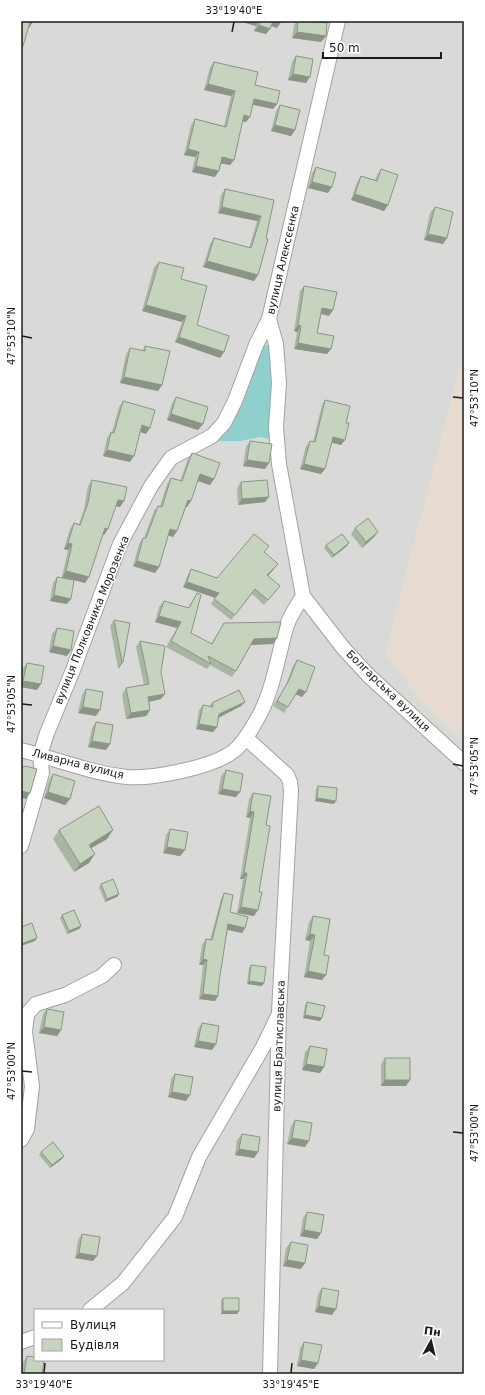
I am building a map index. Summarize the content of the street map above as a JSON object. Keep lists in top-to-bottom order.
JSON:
{
  "streets": {
    "street": [
      "вулиця Алексєєнка",
      "вулиця Полковника Морозенка",
      "Болгарська вулиця",
      "Ливарна вулиця",
      "вулиця Братиславська"
    ]
  },
  "crossings": [
    ["вулиця Алексєєнка", "вулиця Полковника Морозенка"],
    ["вулиця Алексєєнка", "Болгарська вулиця"],
    ["вулиця Алексєєнка", "Ливарна вулиця"],
    ["вулиця Полковника Морозенка", "Ливарна вулиця"],
    ["Болгарська вулиця", "Ливарна вулиця"],
    ["Ливарна вулиця", "вулиця Братиславська"]
  ],
  "legend": ["Вулиця", "Будівля"],
  "scale_bar": "50 m",
  "north": "top",
  "coordinates": [
    "33°19'40\"E",
    "47°53'10\"N",
    "47°53'05\"N",
    "47°53'00\"N",
    "33°19'45\"E"
  ]
}
